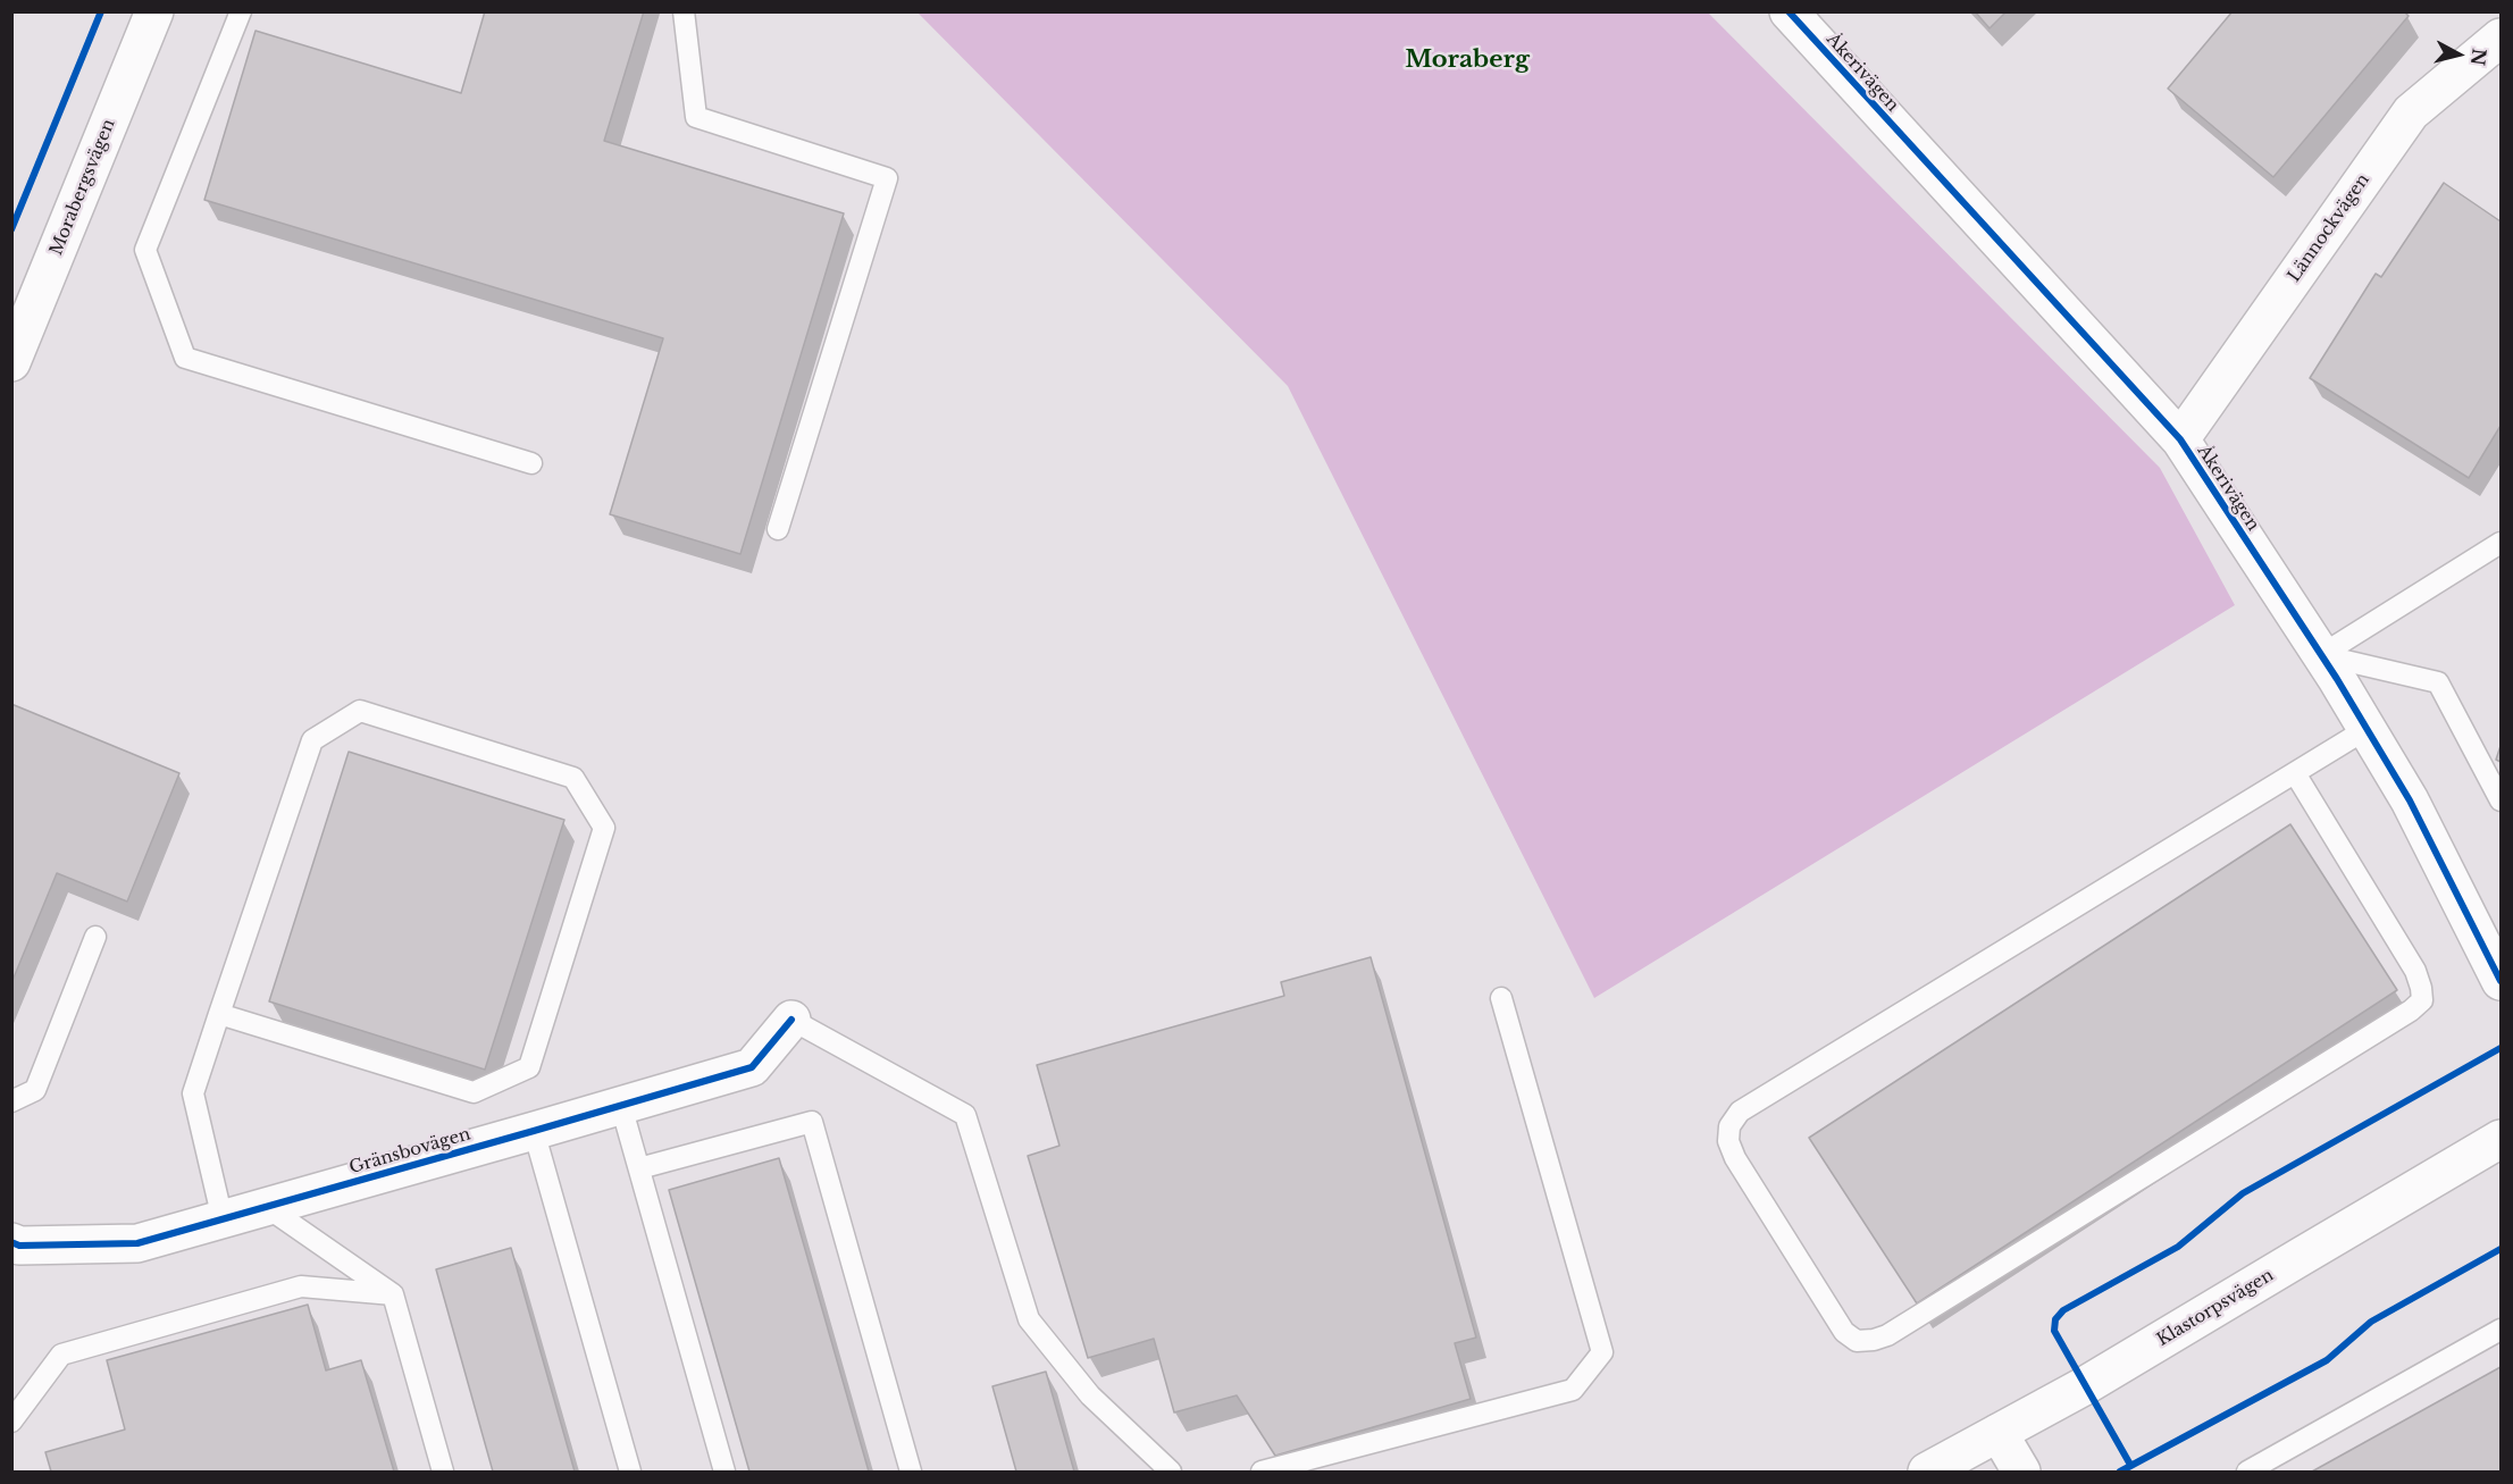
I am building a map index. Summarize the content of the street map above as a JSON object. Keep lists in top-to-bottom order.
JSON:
{
  "streets": {
    "street": [
      "Åkerivägen",
      "Morabergsvägen",
      "Lännockvägen",
      "Gränsbovägen",
      "Klastorpsvägen"
    ]
  },
  "crossings": [
    ["Åkerivägen", "Lännockvägen"]
  ],
  "districts": ["Moraberg"],
  "north": "right"
}
